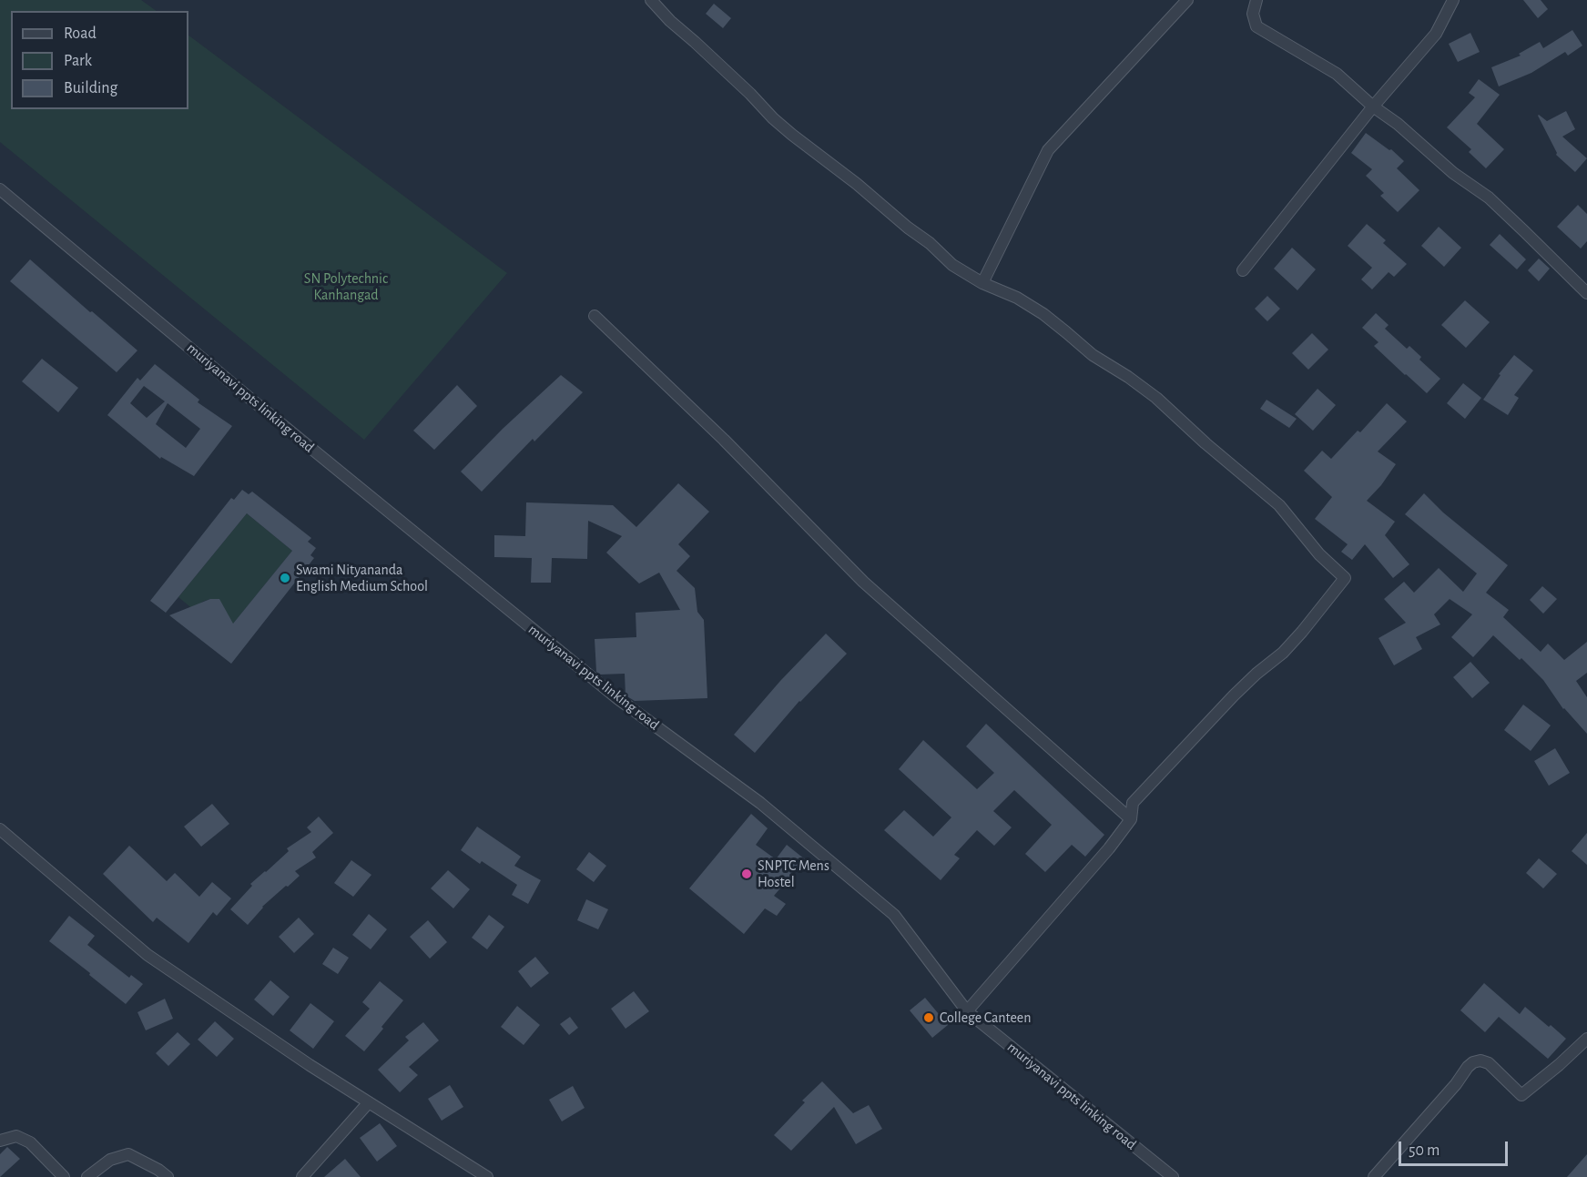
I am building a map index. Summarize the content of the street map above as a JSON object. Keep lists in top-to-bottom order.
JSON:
{
  "streets": {
    "street": ["muriyanavi ppts linking road"]
  },
  "parks": ["SN Polytechnic Kanhangad"],
  "places": ["Swami Nityananda English Medium School", "SNPTC Mens Hostel", "College Canteen"],
  "legend": ["Road", "Park", "Building"],
  "scale_bar": "50 m"
}
